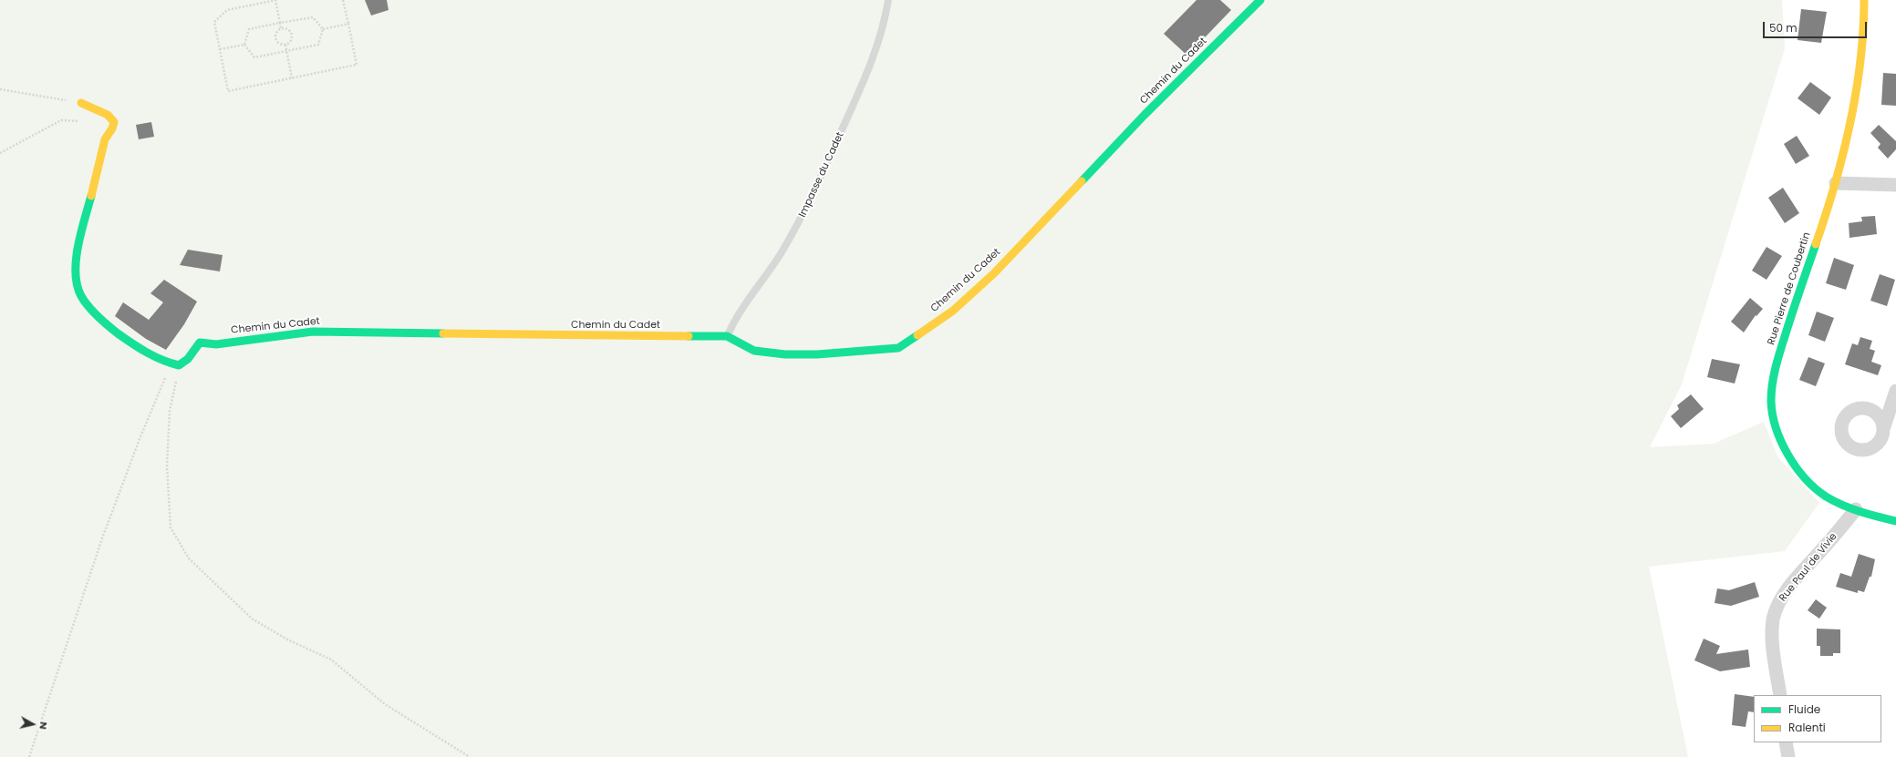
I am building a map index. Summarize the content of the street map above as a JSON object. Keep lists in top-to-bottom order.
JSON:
{
  "streets": {
    "street": ["Chemin du Cadet", "Rue Pierre de Coubertin", "Rue Paul de Vivie"],
    "lane": ["Impasse du Cadet"]
  },
  "crossings": [
    ["Chemin du Cadet", "Impasse du Cadet"],
    ["Rue Pierre de Coubertin", "Rue Paul de Vivie"]
  ],
  "legend": ["Fluide", "Ralenti"],
  "scale_bar": "50 m",
  "north": "right"
}
